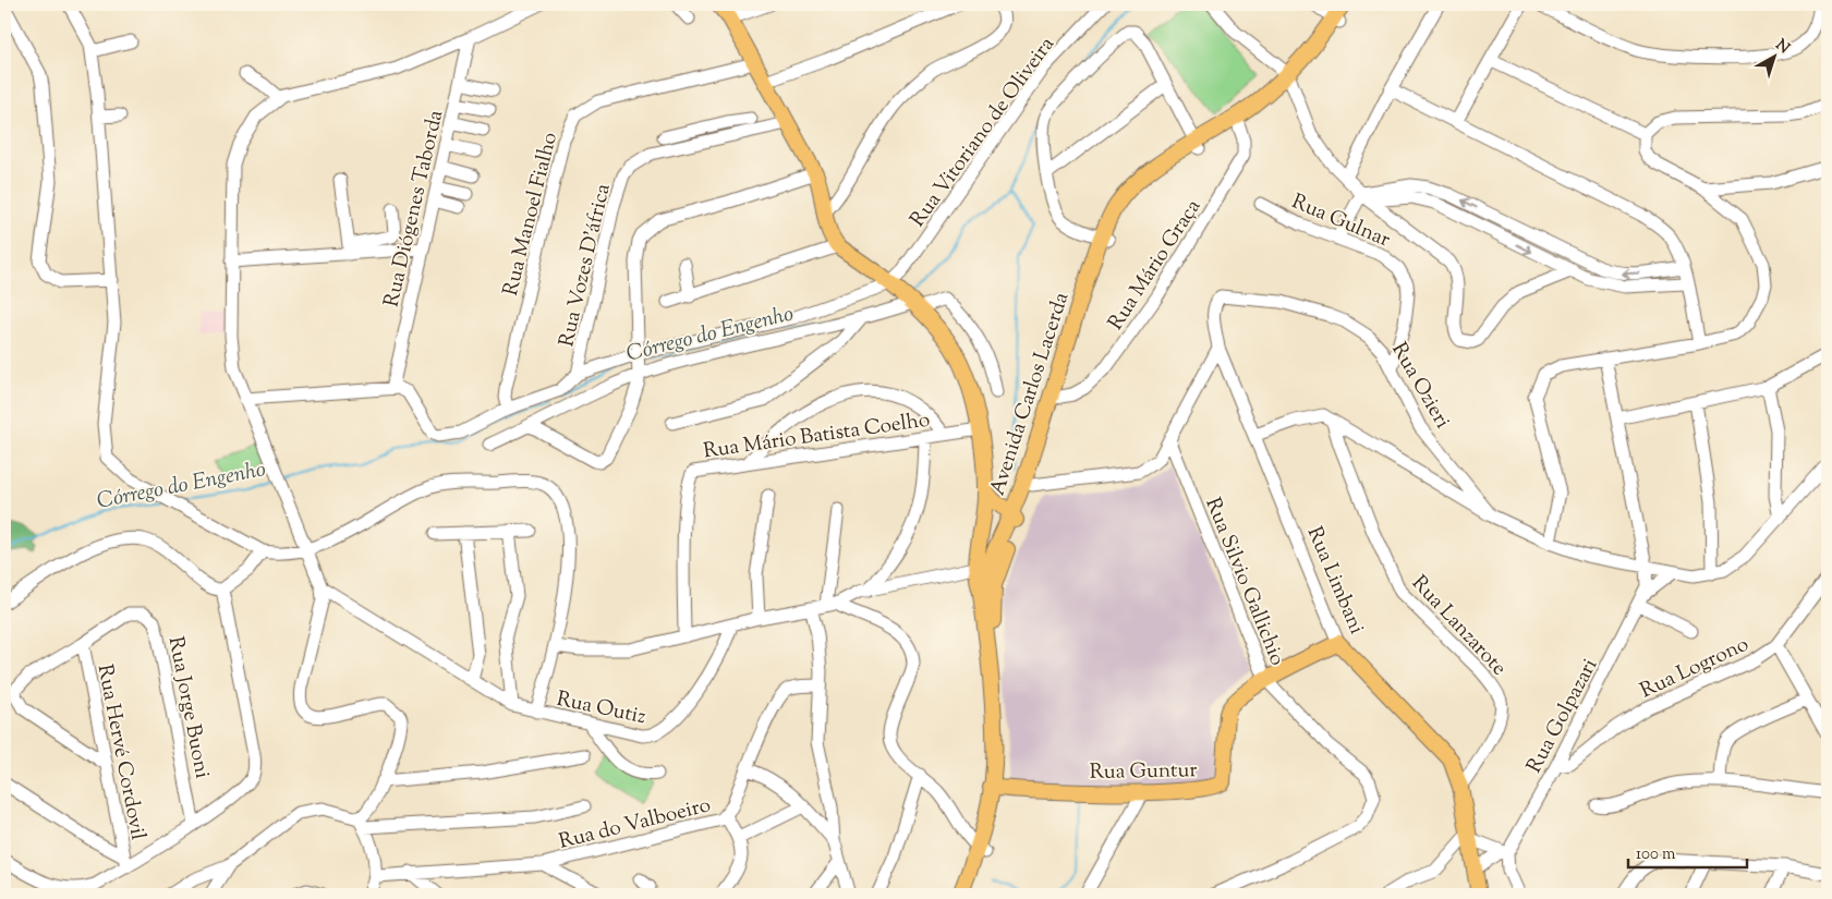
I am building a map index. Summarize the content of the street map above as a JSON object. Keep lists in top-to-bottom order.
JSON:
{
  "streets": {
    "main road": ["Avenida Carlos Lacerda", "Rua Limbani", "Rua Guntur"],
    "street": [
      "Rua Vitoriano de Oliveira",
      "Rua Diógenes Taborda",
      "Rua Manoel Fialho",
      "Rua Gulnar",
      "Rua Mário Graça",
      "Rua Vozes D'áfrica",
      "Rua Ozieri",
      "Rua Mário Batista Coelho",
      "Rua Silvio Gallichio",
      "Rua Lanzarote",
      "Rua Logrono",
      "Rua Outiz",
      "Rua Jorge Buoni",
      "Rua Golpazari",
      "Rua Hervé Cordovil",
      "Rua do Valboeiro"
    ]
  },
  "crossings": [
    ["Rua Gulnar", "Rua Ozieri"],
    ["Rua Mário Graça", "Avenida Carlos Lacerda"],
    ["Rua Ozieri", "Rua Limbani"],
    ["Avenida Carlos Lacerda", "Rua Guntur"],
    ["Rua Limbani", "Rua Lanzarote"],
    ["Rua Limbani", "Rua Guntur"],
    ["Rua Silvio Gallichio", "Rua Guntur"],
    ["Rua Logrono", "Rua Golpazari"],
    ["Rua Jorge Buoni", "Rua Hervé Cordovil"]
  ],
  "water": ["Córrego do Engenho"],
  "scale_bar": "100 m",
  "north": "top right"
}
